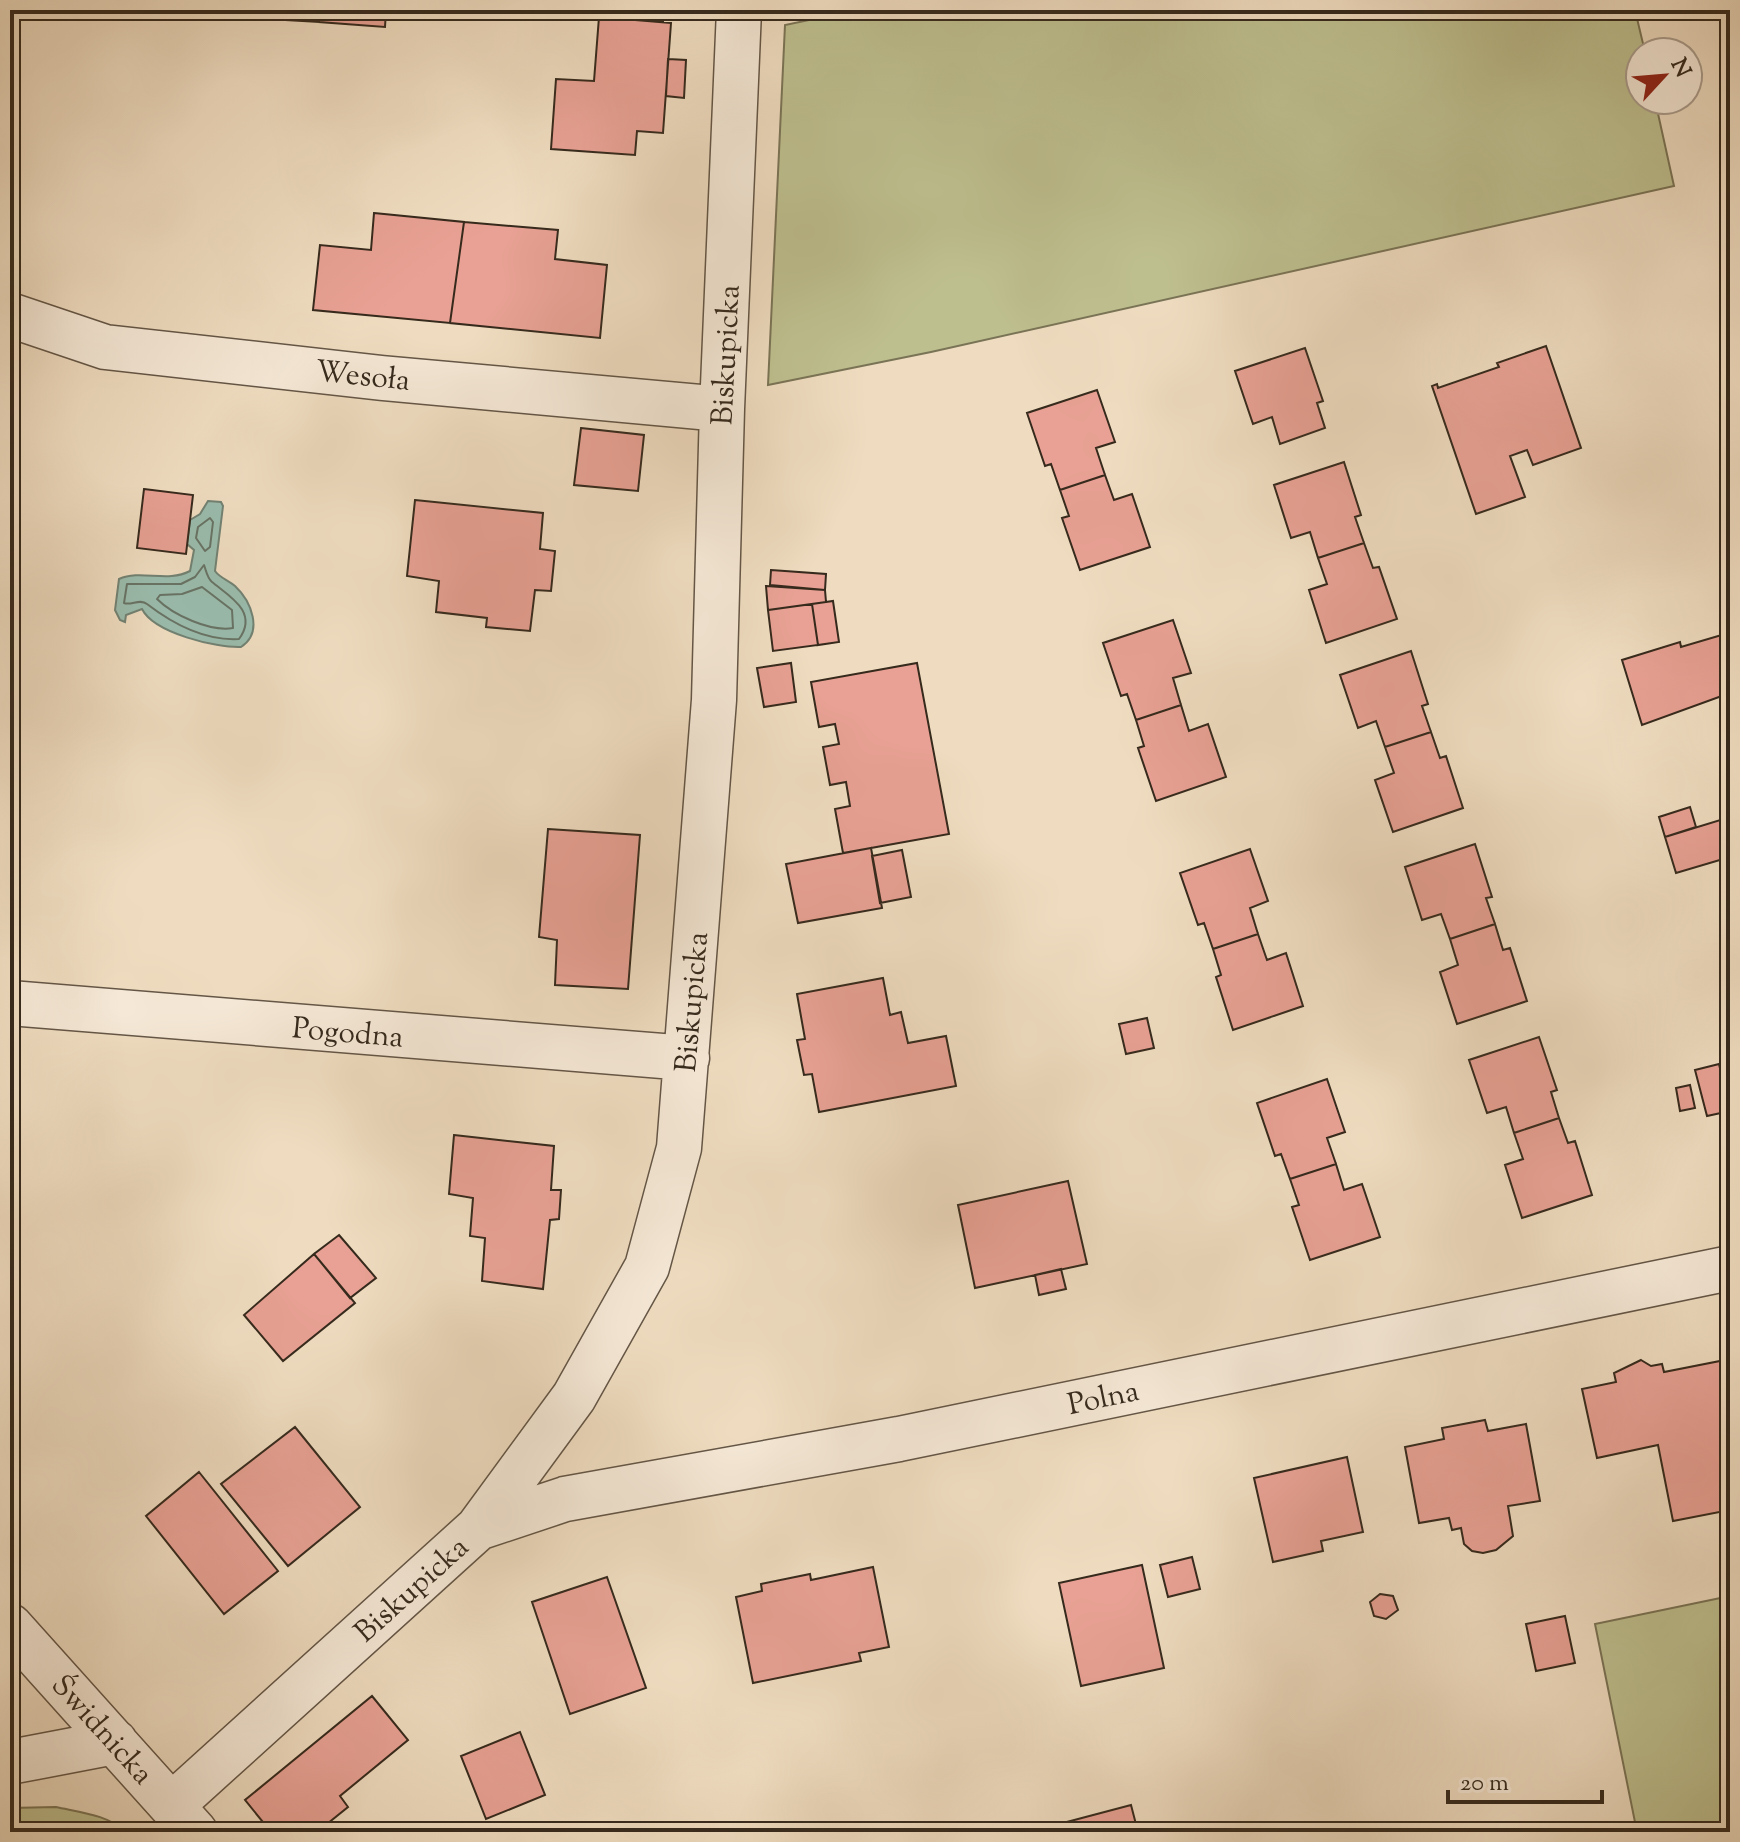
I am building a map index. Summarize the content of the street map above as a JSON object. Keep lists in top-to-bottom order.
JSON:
{
  "streets": {
    "street": [
      "Biskupicka",
      "Wesoła",
      "Pogodna",
      "Polna",
      "Świdnicka"
    ]
  },
  "crossings": [
    ["Biskupicka", "Wesoła"],
    ["Biskupicka", "Pogodna"],
    ["Biskupicka", "Polna"],
    ["Biskupicka", "Świdnicka"]
  ],
  "scale_bar": "20 m",
  "north": "top right"
}
